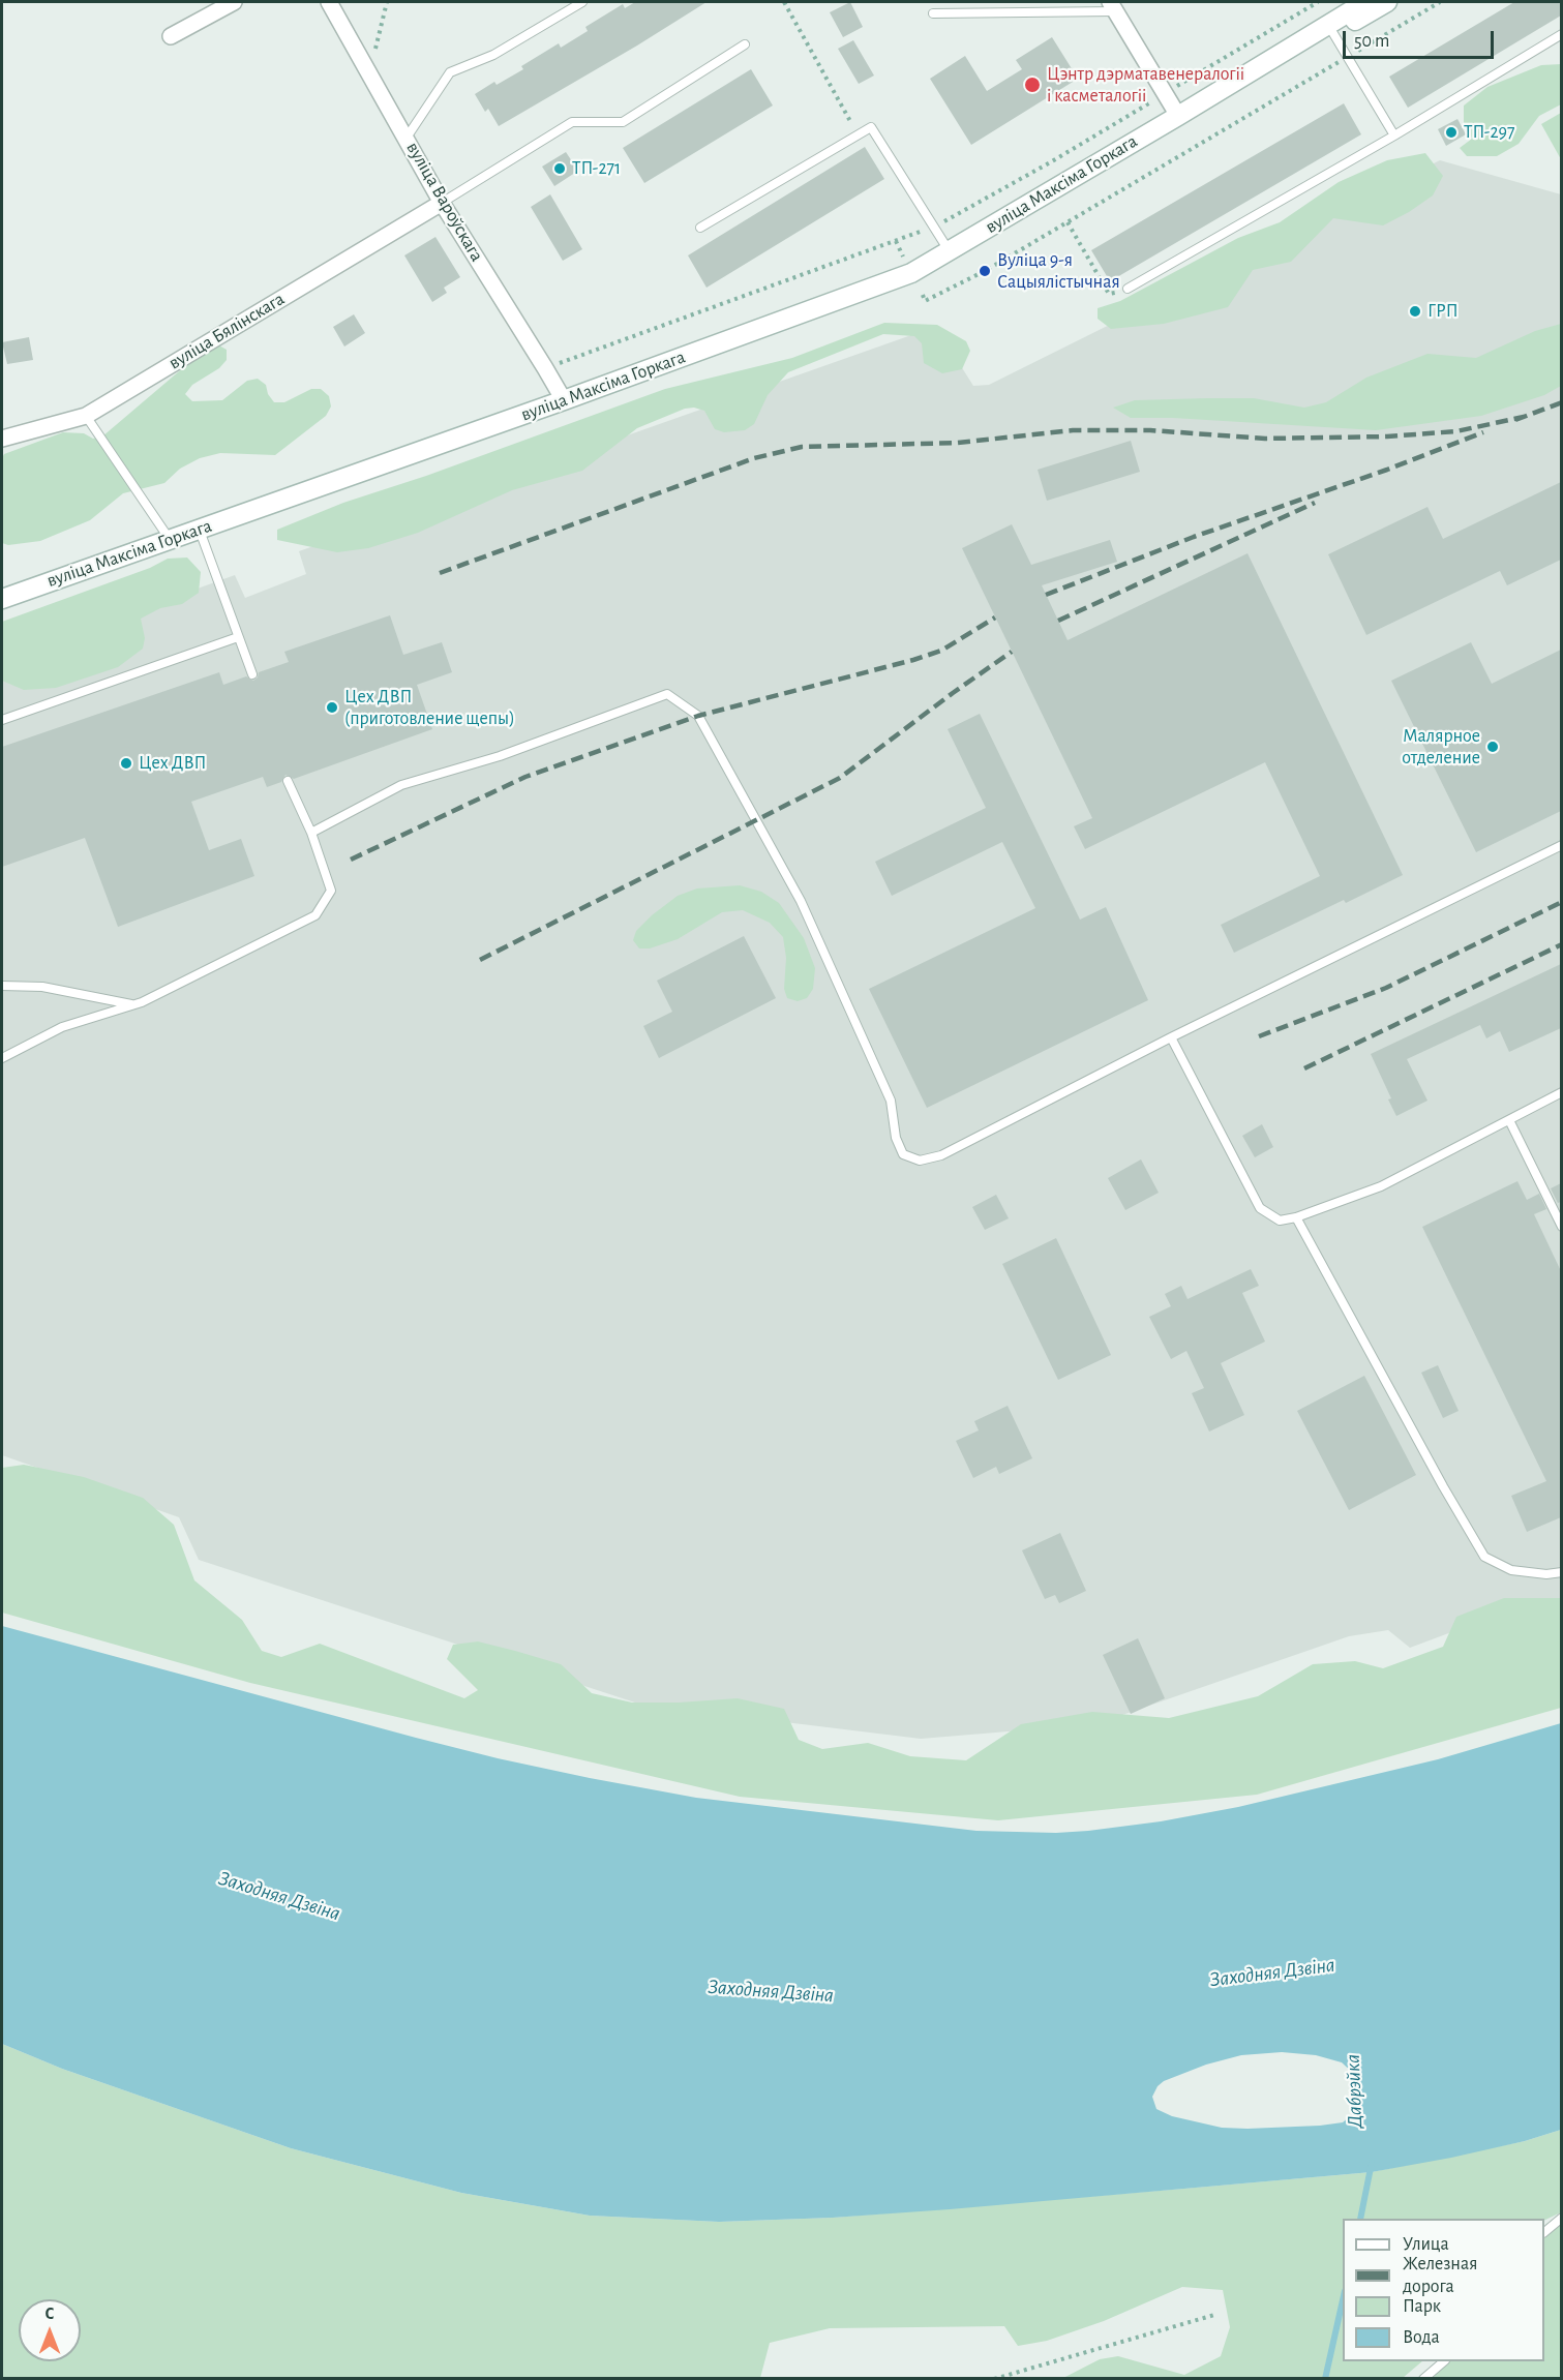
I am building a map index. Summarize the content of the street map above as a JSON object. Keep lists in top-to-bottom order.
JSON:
{
  "streets": {
    "main road": ["вуліца Максіма Горкага"],
    "street": ["вуліца Вароўскага", "вуліца Бялінскага"]
  },
  "crossings": [
    ["вуліца Максіма Горкага", "вуліца Вароўскага"],
    ["вуліца Вароўскага", "вуліца Бялінскага"]
  ],
  "water": ["Заходняя Дзвіна", "Дабрэйка"],
  "places": [
    "Цэнтр дэрматавенералогіі і касметалогіі",
    "ТП-297",
    "ТП-271",
    "Вуліца 9-я Сацыялістычная",
    "ГРП",
    "Цех ДВП (приготовление щепы)",
    "Малярное отделение",
    "Цех ДВП"
  ],
  "legend": [
    "Улица",
    "Железная дорога",
    "Парк",
    "Вода"
  ],
  "scale_bar": "50 m",
  "north": "top"
}
